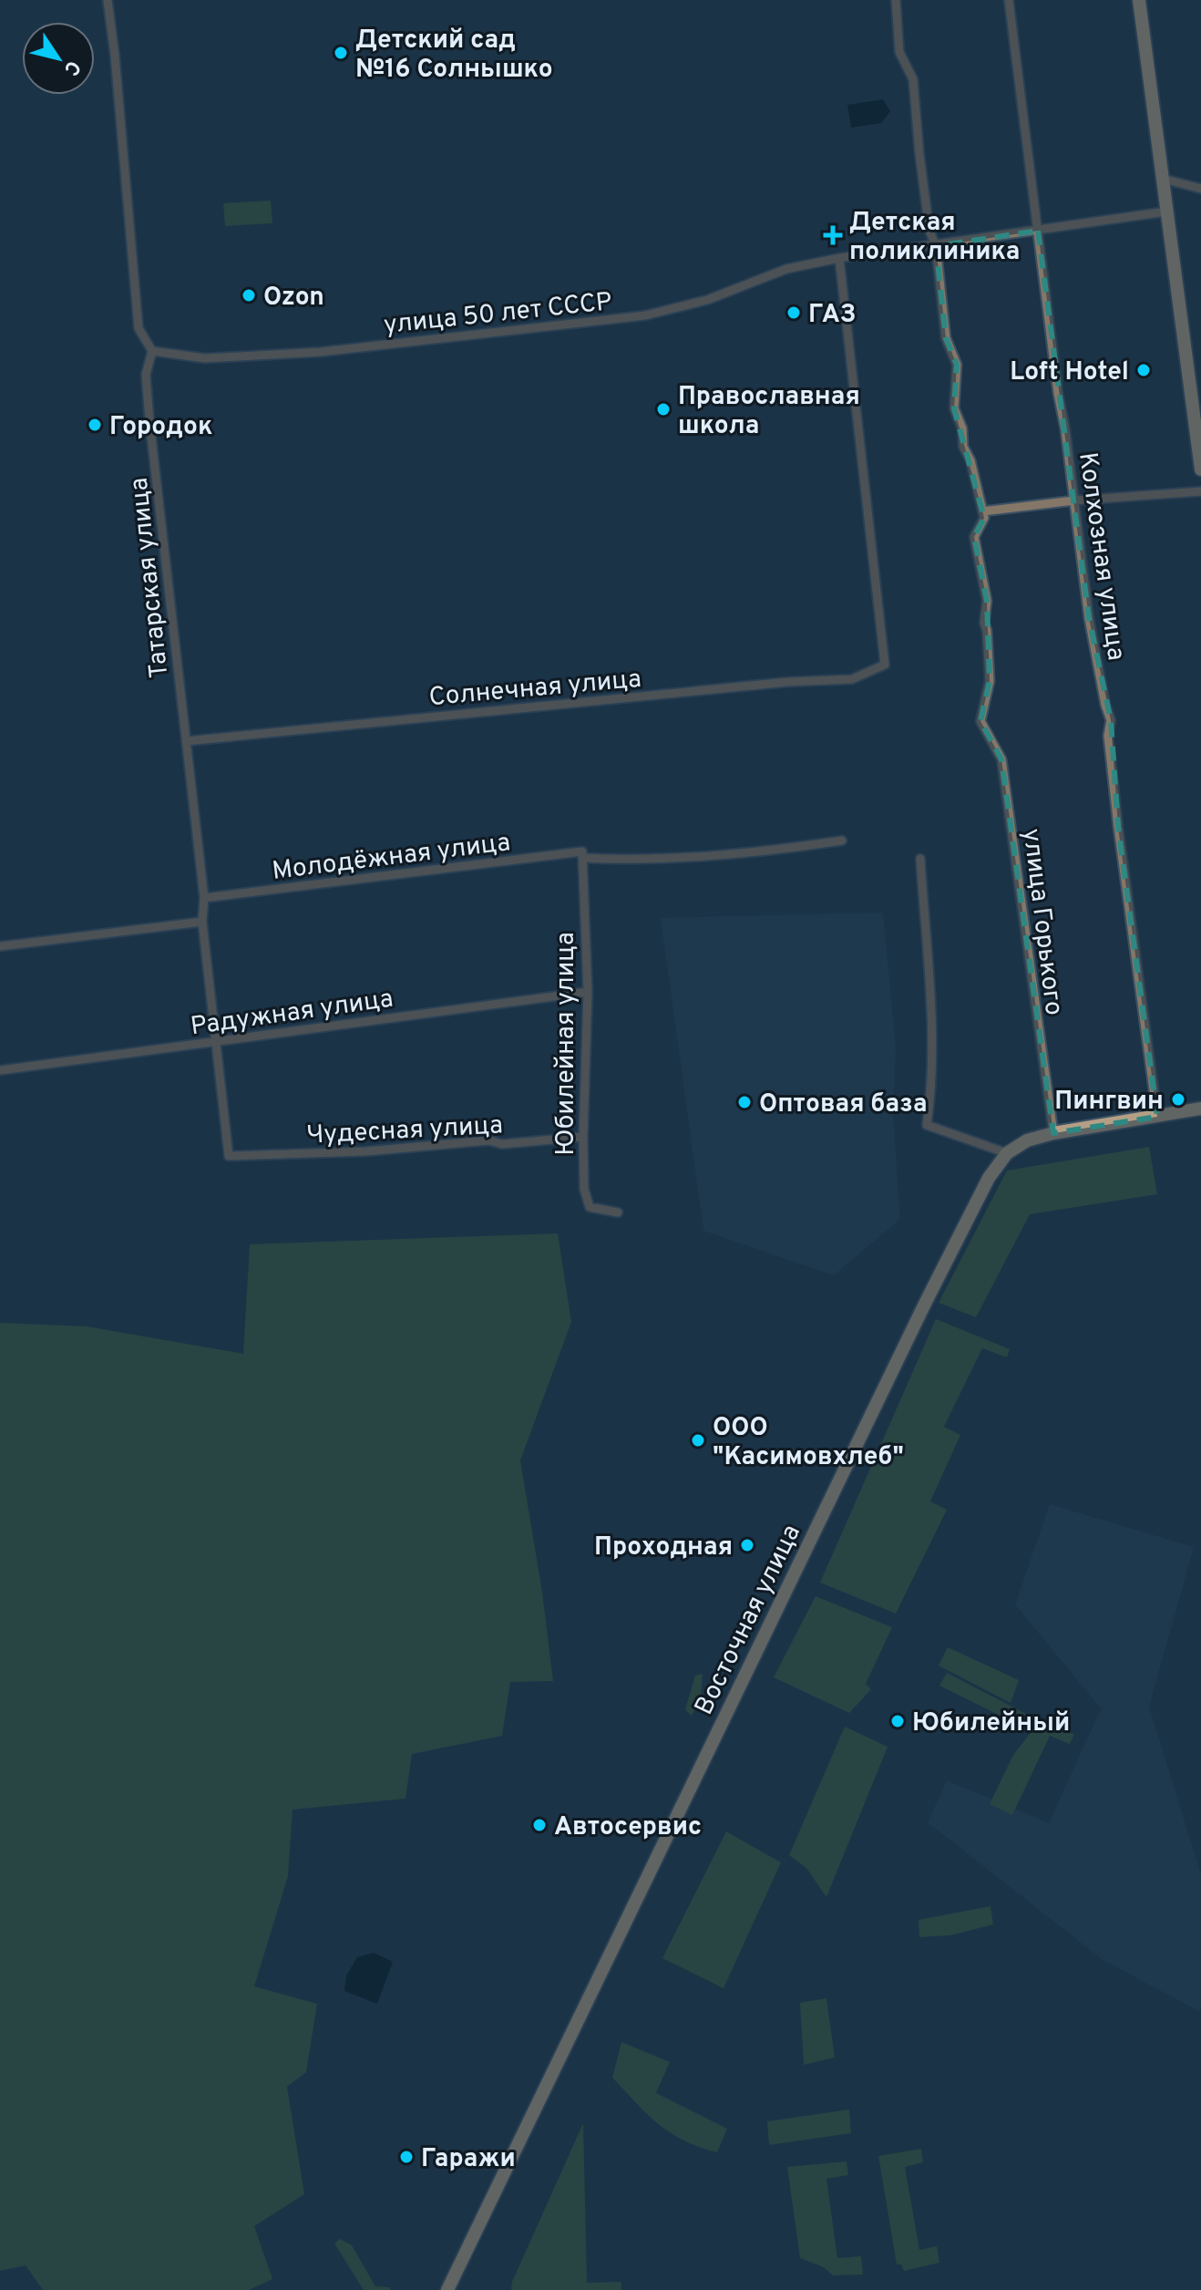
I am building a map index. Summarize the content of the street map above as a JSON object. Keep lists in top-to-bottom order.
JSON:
{
  "streets": {
    "main road": ["Восточная улица"],
    "street": [
      "улица 50 лет СССР",
      "Колхозная улица",
      "Татарская улица",
      "Солнечная улица",
      "Молодёжная улица",
      "улица Горького",
      "Радужная улица",
      "Юбилейная улица",
      "Чудесная улица"
    ]
  },
  "crossings": [
    ["улица 50 лет СССР", "Колхозная улица"],
    ["улица 50 лет СССР", "Татарская улица"],
    ["улица 50 лет СССР", "Солнечная улица"],
    ["Колхозная улица", "Восточная улица"],
    ["Татарская улица", "Солнечная улица"],
    ["Татарская улица", "Молодёжная улица"],
    ["Татарская улица", "Радужная улица"],
    ["Татарская улица", "Чудесная улица"],
    ["Молодёжная улица", "Юбилейная улица"],
    ["улица Горького", "Восточная улица"],
    ["Радужная улица", "Юбилейная улица"],
    ["Юбилейная улица", "Чудесная улица"]
  ],
  "places": {
    "other": [
      "Детский сад №16 Солнышко",
      "Ozon",
      "ГАЗ",
      "Loft Hotel",
      "Православная школа",
      "Городок",
      "Пингвин",
      "Оптовая база",
      "ООО \"Касимовхлеб\"",
      "Проходная",
      "Юбилейный",
      "Автосервис",
      "Гаражи"
    ],
    "health": ["Детская поликлиника"]
  },
  "north": "bottom right"
}
